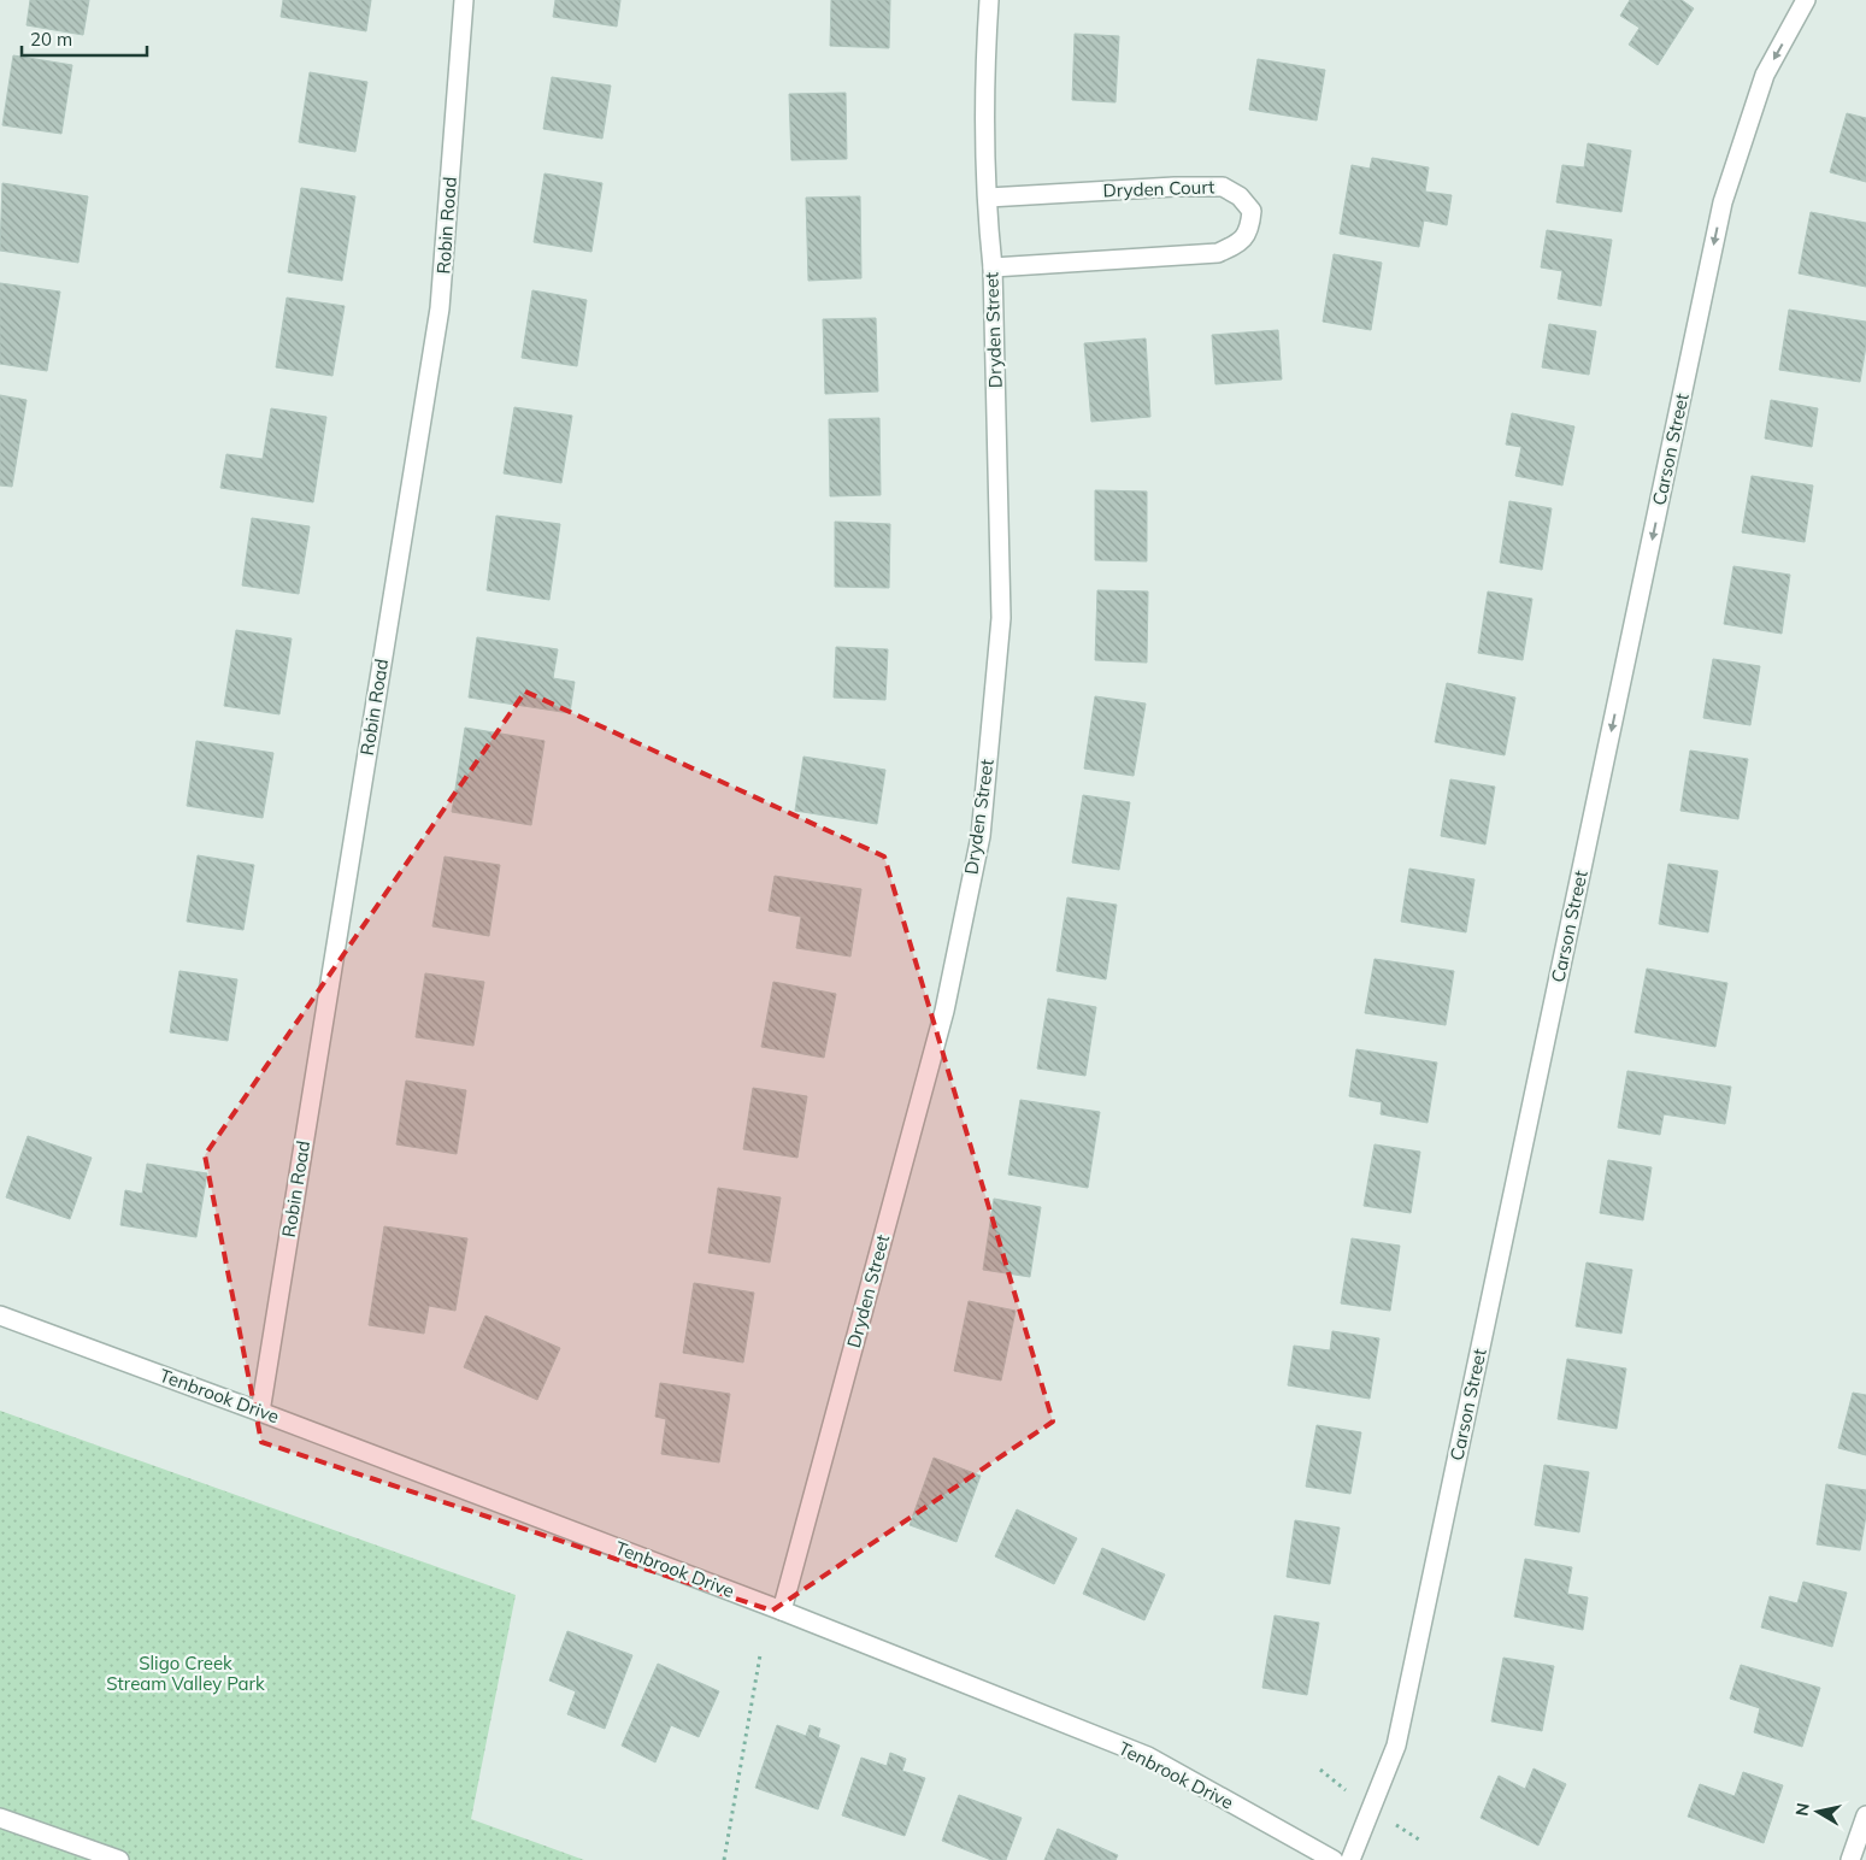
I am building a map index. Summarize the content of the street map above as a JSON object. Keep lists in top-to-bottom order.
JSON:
{
  "streets": {
    "street": [
      "Dryden Court",
      "Robin Road",
      "Dryden Street",
      "Carson Street",
      "Tenbrook Drive"
    ]
  },
  "crossings": [
    ["Dryden Court", "Dryden Street"],
    ["Robin Road", "Tenbrook Drive"],
    ["Dryden Street", "Tenbrook Drive"]
  ],
  "one_way": ["Carson Street"],
  "parks": ["Sligo Creek Stream Valley Park"],
  "scale_bar": "20 m",
  "north": "left"
}
